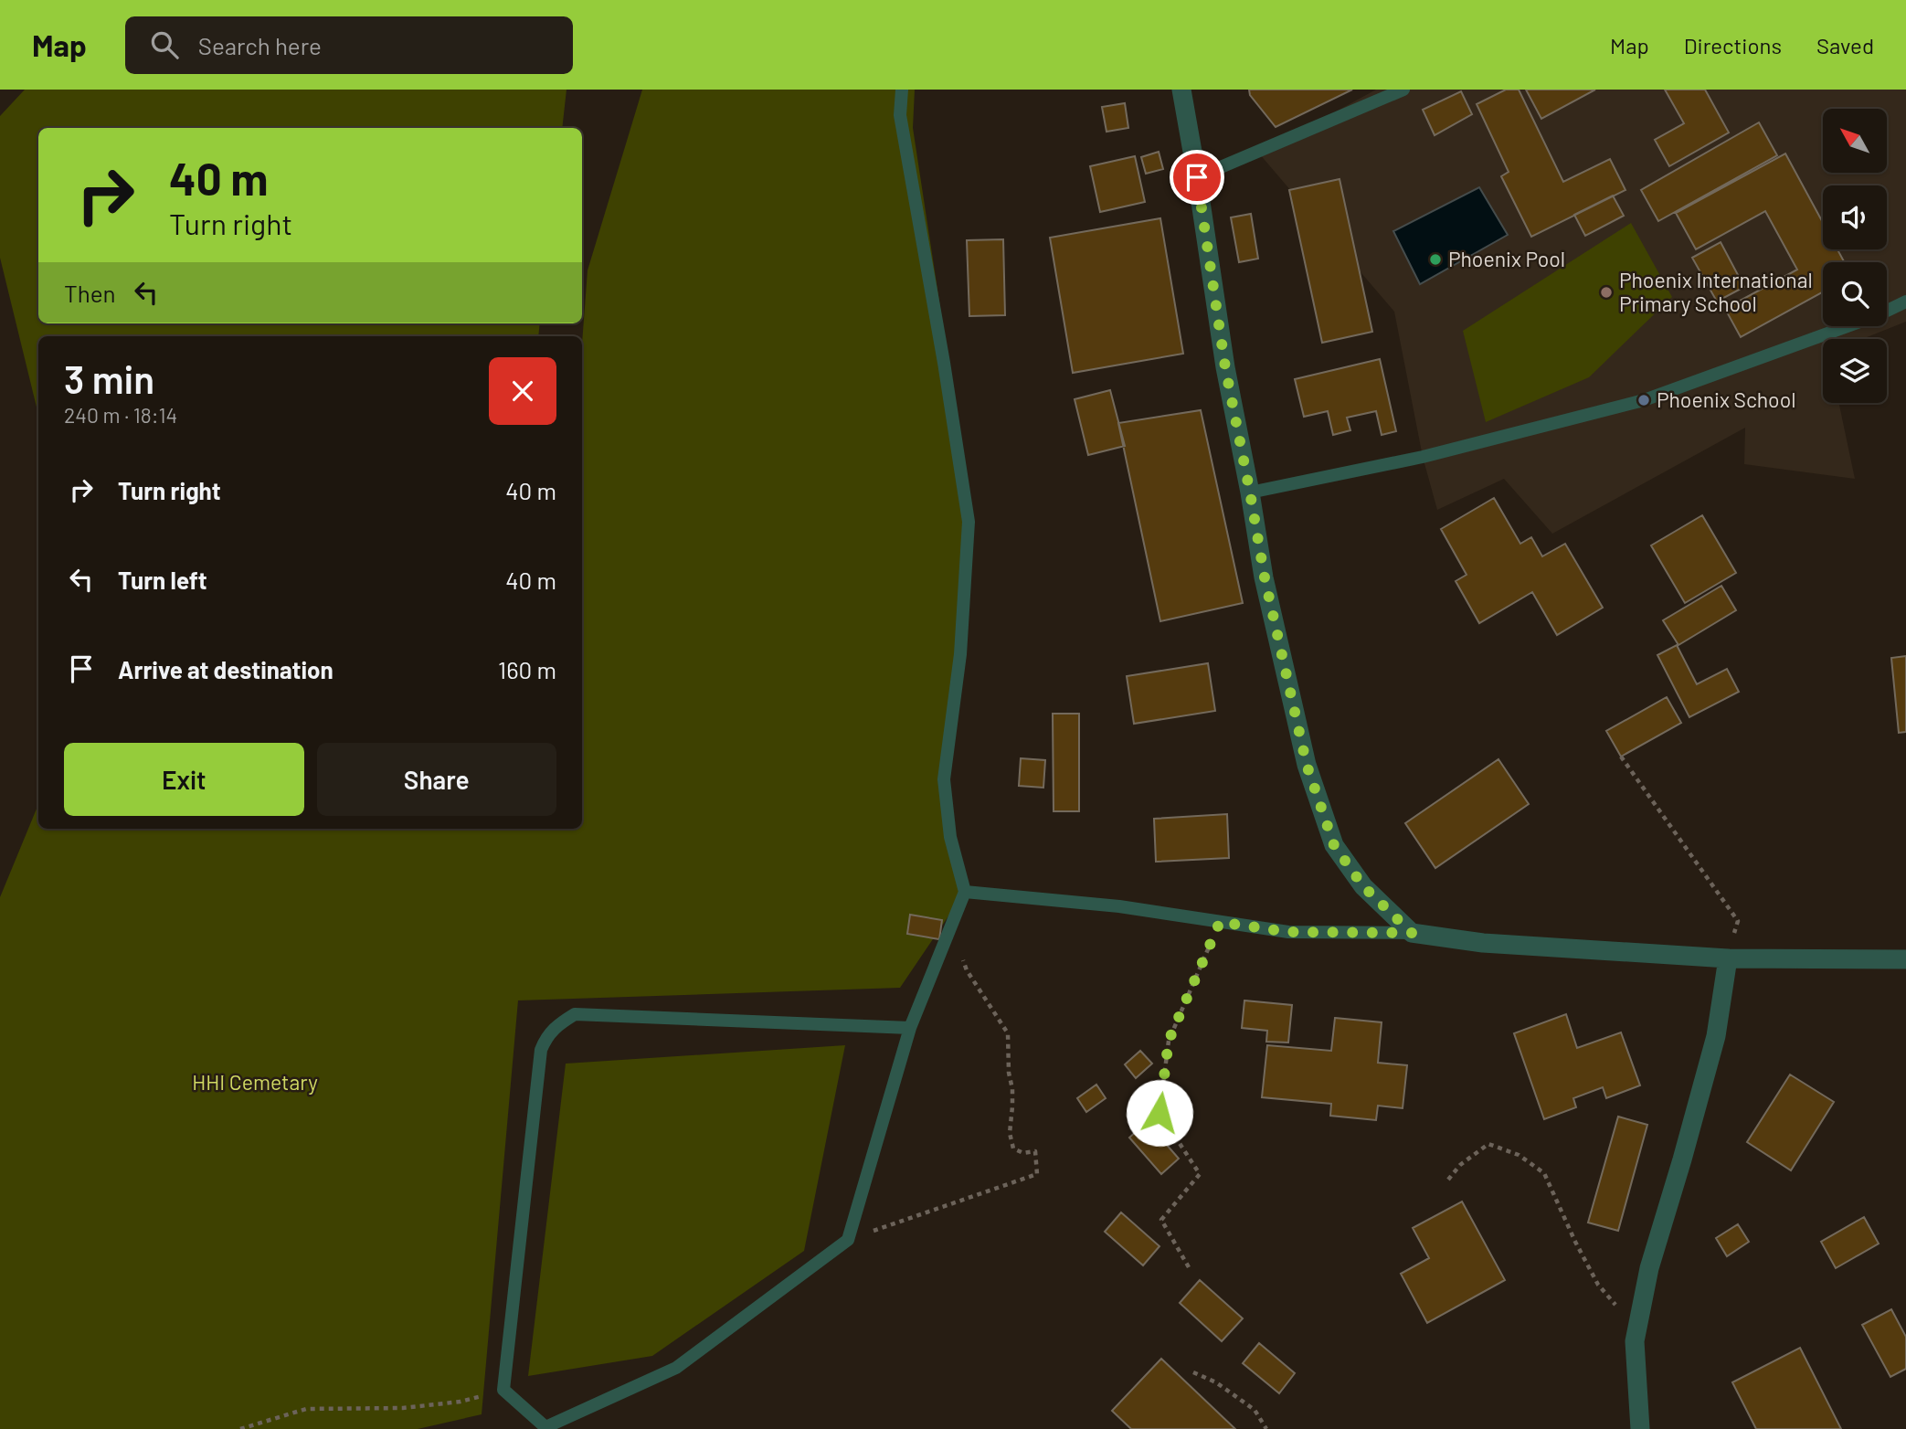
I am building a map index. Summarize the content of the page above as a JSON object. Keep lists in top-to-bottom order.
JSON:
{
  "parks": ["HHI Cemetary"],
  "places": ["Phoenix Pool", "Phoenix International Primary School", "Phoenix School"],
  "north": "top left",
  "page": {
    "header": "Map",
    "search": "Search here",
    "nav": ["Map", "Directions", "Saved"],
    "turn": ["40 m", "Turn right"],
    "then": "Then",
    "heading": ["3 min", "240 m · 18:14"],
    "list": [
      {
        "name": "Turn right",
        "value": "40 m"
      },
      {
        "name": "Turn left",
        "value": "40 m"
      },
      {
        "name": "Arrive at destination",
        "value": "160 m"
      }
    ],
    "buttons": ["Exit", "Share"]
  }
}
